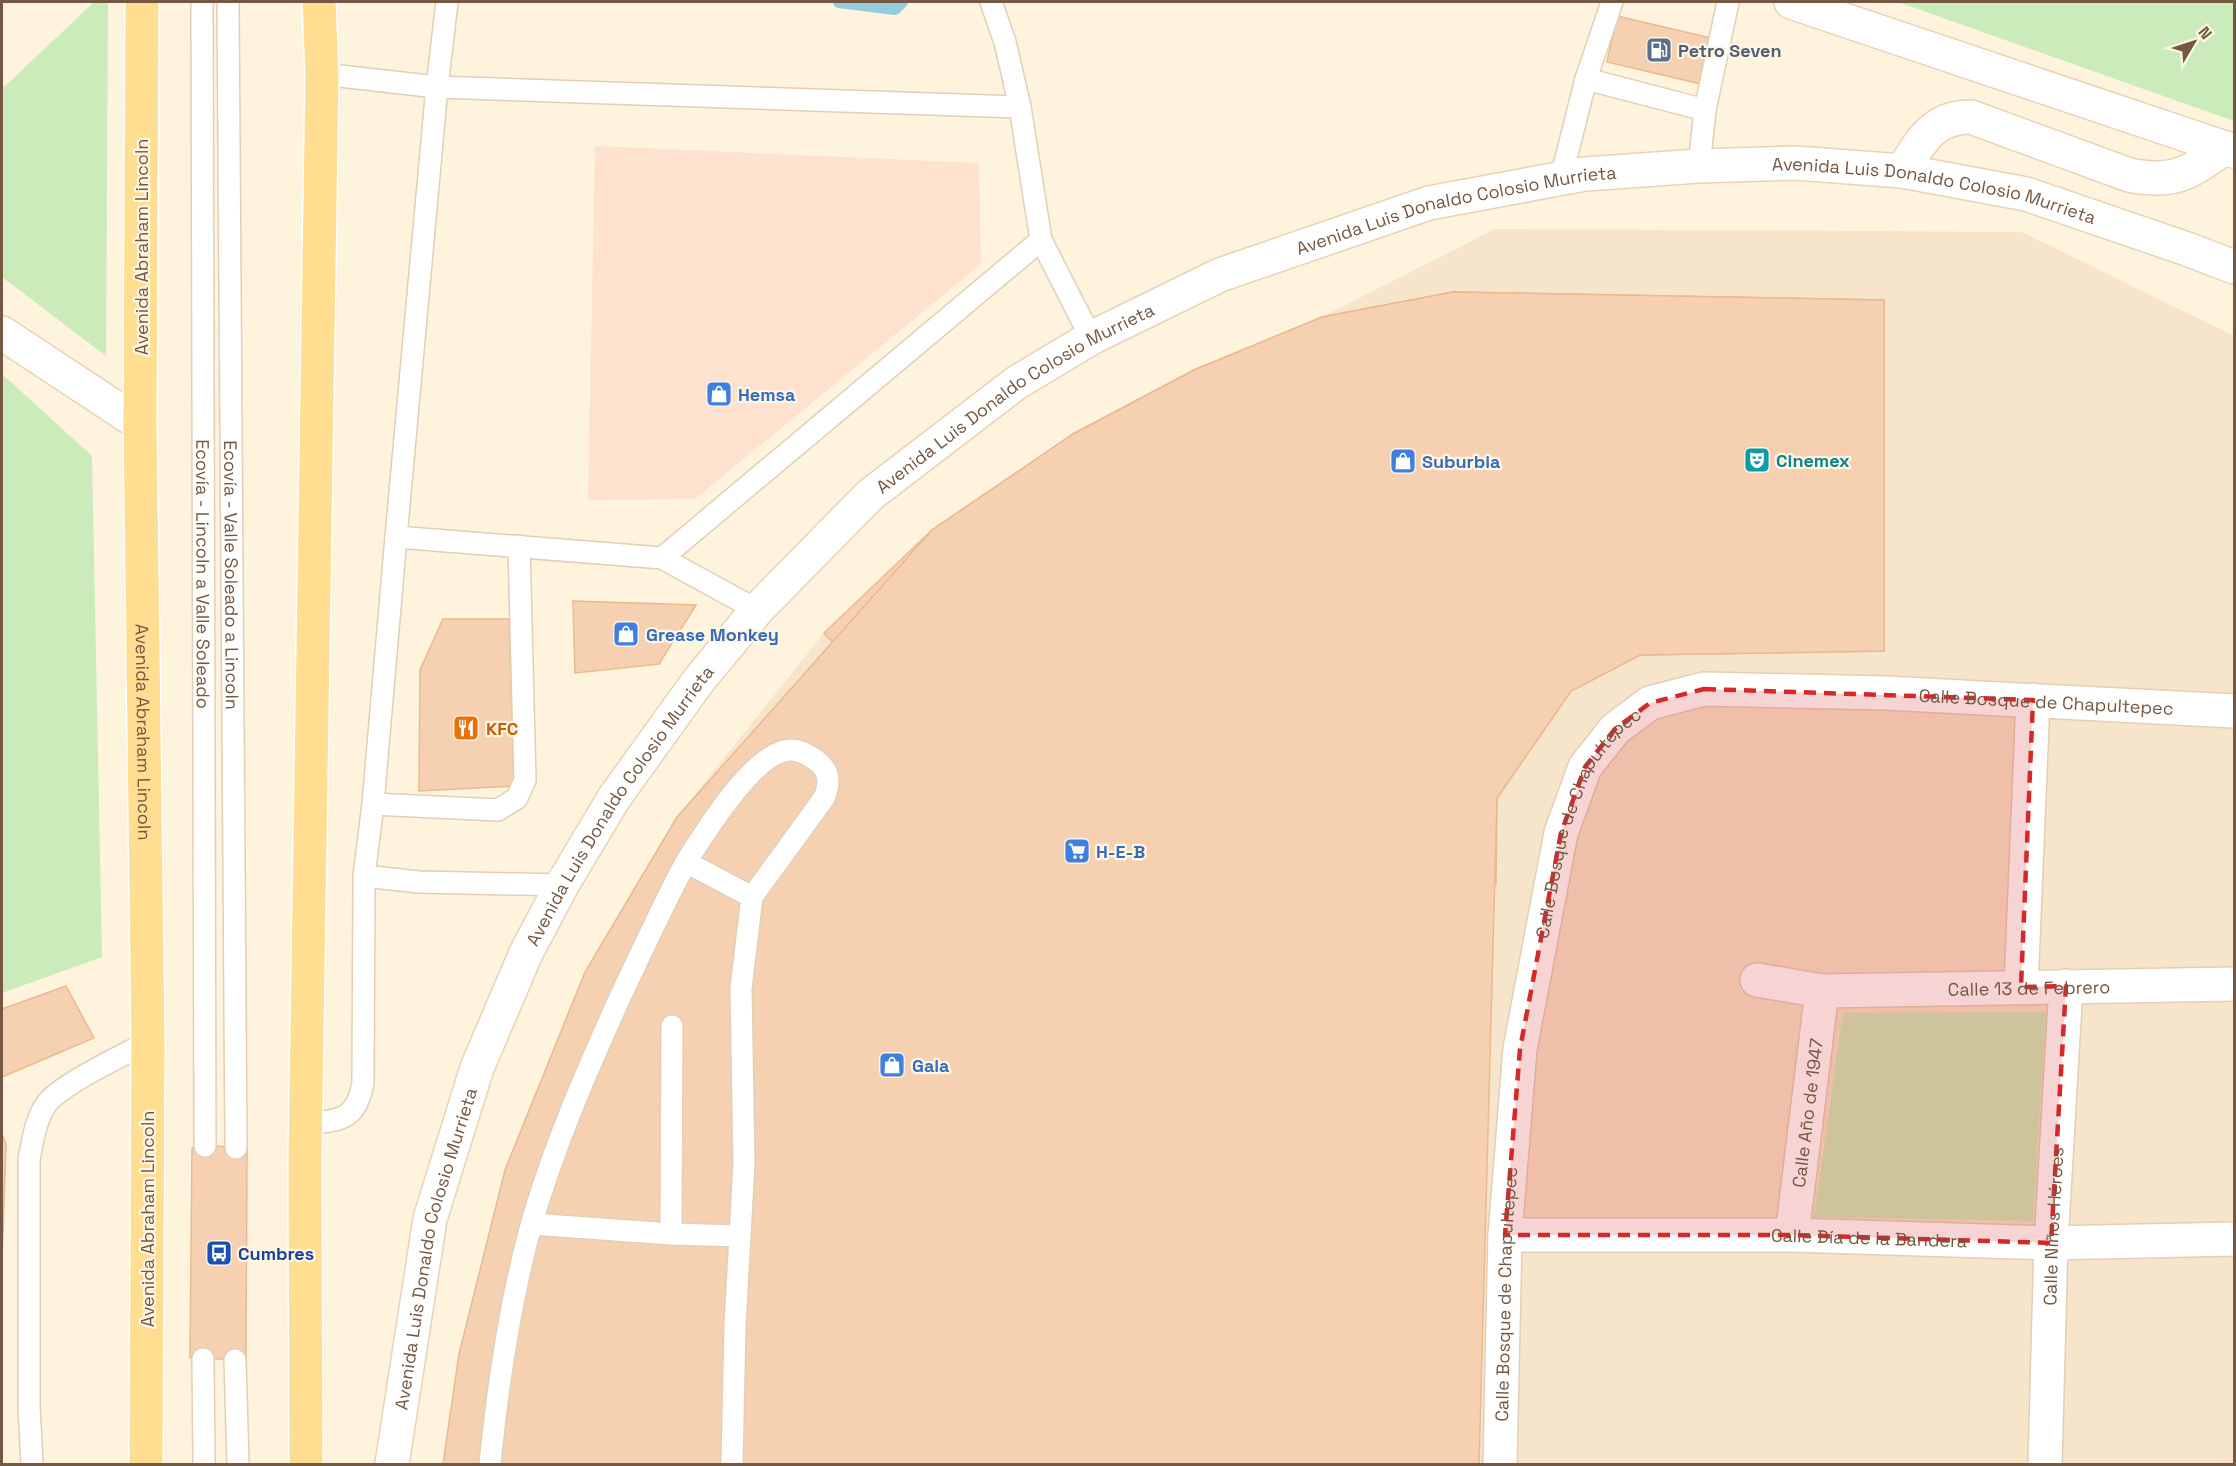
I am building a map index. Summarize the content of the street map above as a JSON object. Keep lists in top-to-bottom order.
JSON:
{
  "streets": {
    "main road": ["Avenida Abraham Lincoln"],
    "street": [
      "Avenida Luis Donaldo Colosio Murrieta",
      "Calle Bosque de Chapultepec",
      "Calle 13 de Febrero",
      "Calle Año de 1947",
      "Calle Niños Héroes",
      "Calle Día de la Bandera"
    ],
    "lane": ["Ecovía - Lincoln a Valle Soleado", "Ecovía - Valle Soleado a Lincoln"]
  },
  "crossings": [
    ["Calle Bosque de Chapultepec", "Calle Día de la Bandera"],
    ["Calle 13 de Febrero", "Calle Año de 1947"],
    ["Calle 13 de Febrero", "Calle Niños Héroes"],
    ["Calle Año de 1947", "Calle Día de la Bandera"],
    ["Calle Niños Héroes", "Calle Día de la Bandera"]
  ],
  "places": {
    "fuel station": ["Petro Seven"],
    "shop": [
      "Hemsa",
      "Suburbia",
      "Grease Monkey",
      "Gala"
    ],
    "theatre": ["Cinemex"],
    "restaurant": ["KFC"],
    "supermarket": ["H-E-B"],
    "bus stop": ["Cumbres"]
  },
  "north": "top right"
}
